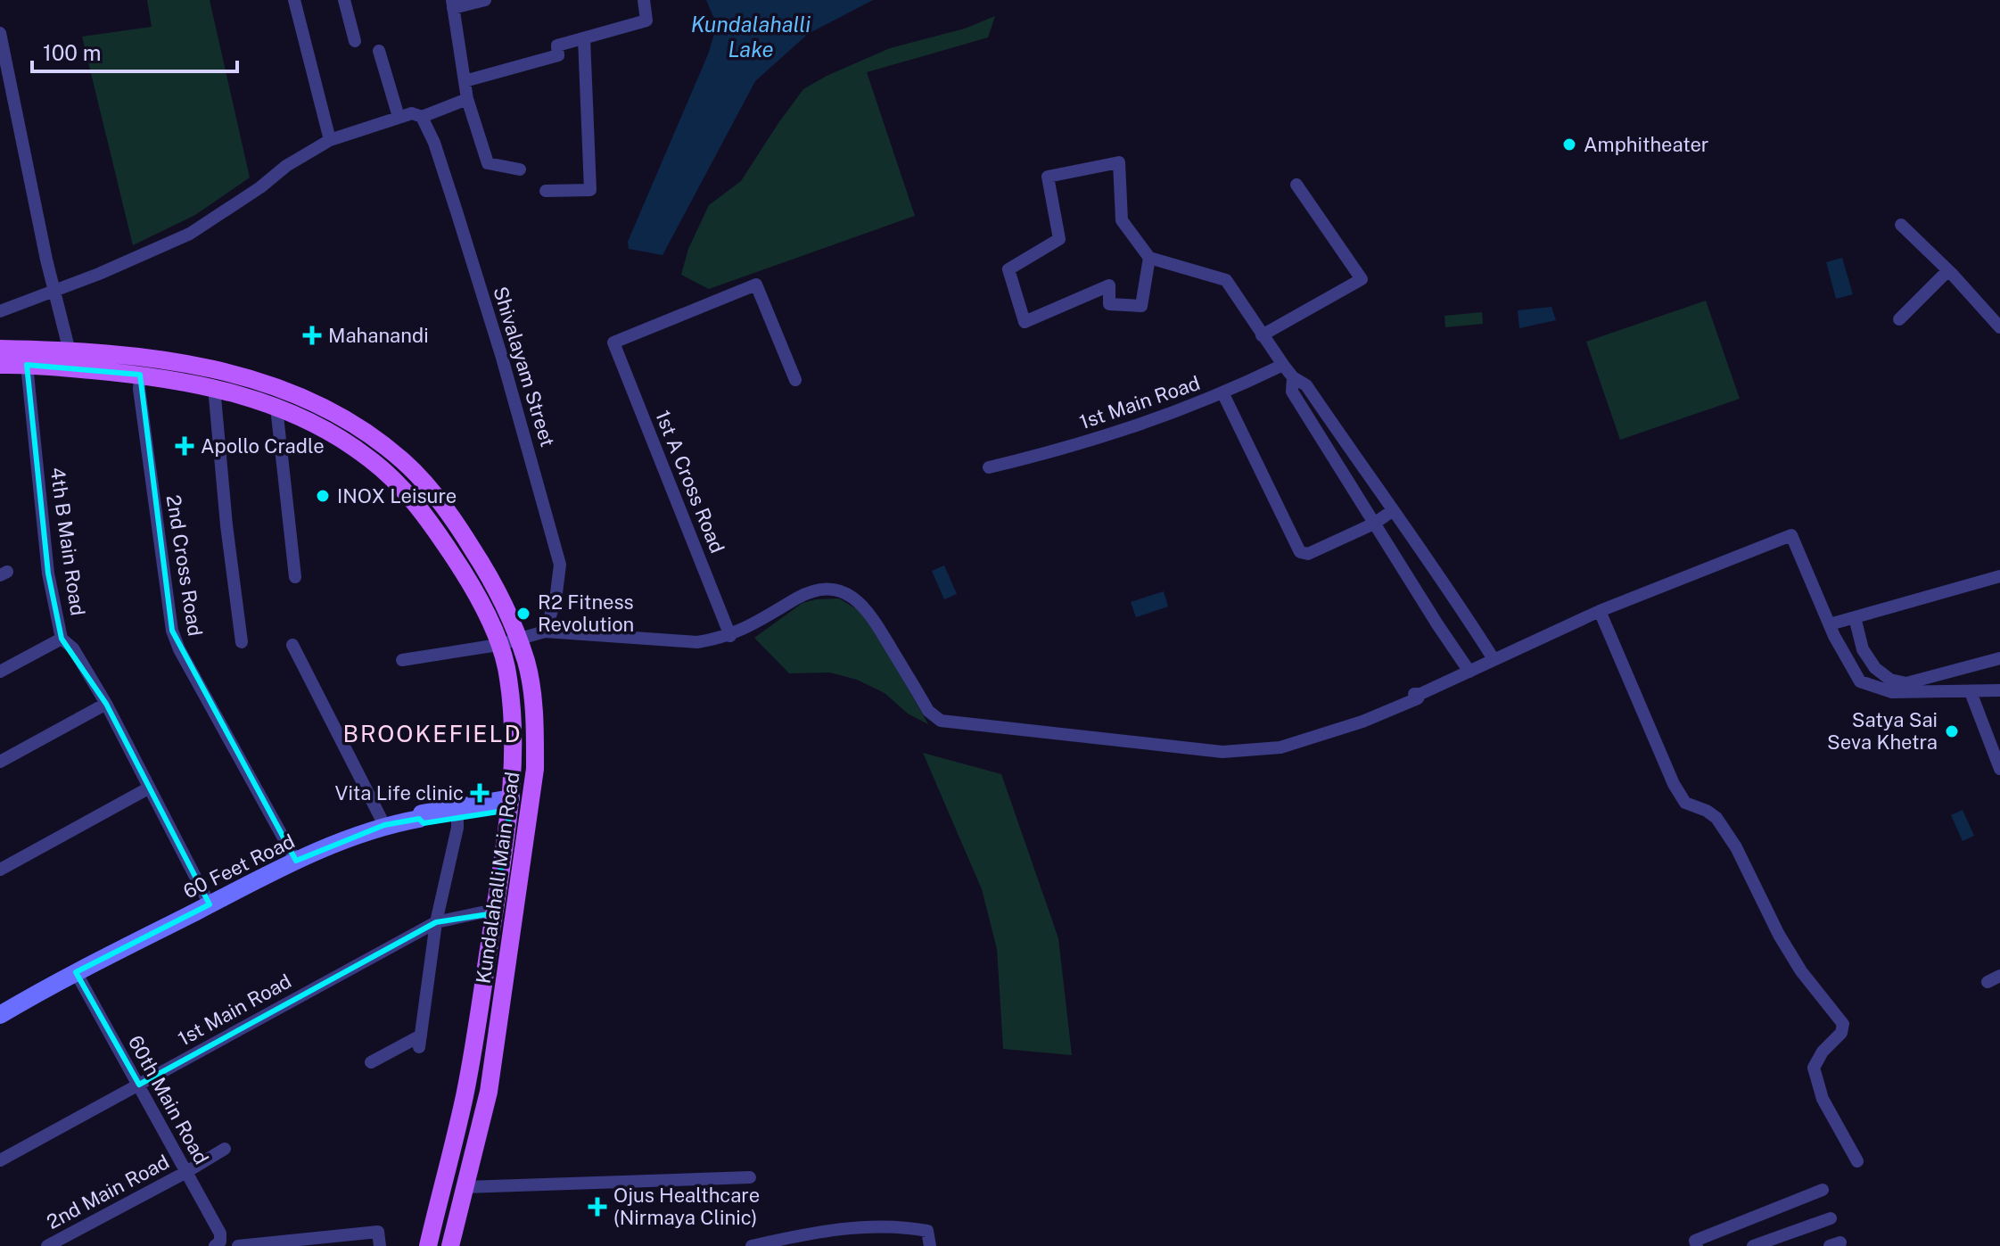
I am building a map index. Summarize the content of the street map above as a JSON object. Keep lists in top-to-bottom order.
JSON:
{
  "streets": {
    "main road": ["Kundalahalli Main Road"],
    "street": [
      "Shivalayam Street",
      "1st Main Road",
      "1st A Cross Road",
      "4th B Main Road",
      "2nd Cross Road",
      "60 Feet Road",
      "60th Main Road",
      "2nd Main Road"
    ]
  },
  "crossings": [
    ["1st Main Road", "Kundalahalli Main Road"],
    ["1st Main Road", "60th Main Road"],
    ["4th B Main Road", "Kundalahalli Main Road"],
    ["2nd Cross Road", "60 Feet Road"],
    ["2nd Cross Road", "Kundalahalli Main Road"],
    ["60 Feet Road", "Kundalahalli Main Road"],
    ["60 Feet Road", "60th Main Road"],
    ["60th Main Road", "2nd Main Road"]
  ],
  "districts": ["BROOKEFIELD"],
  "water": ["Kundalahalli Lake"],
  "places": {
    "other": [
      "Amphitheater",
      "INOX Leisure",
      "R2 Fitness Revolution",
      "Satya Sai Seva Khetra"
    ],
    "health": [
      "Mahanandi",
      "Apollo Cradle",
      "Vita Life clinic",
      "Ojus Healthcare (Nirmaya Clinic)"
    ]
  },
  "scale_bar": "100 m"
}
